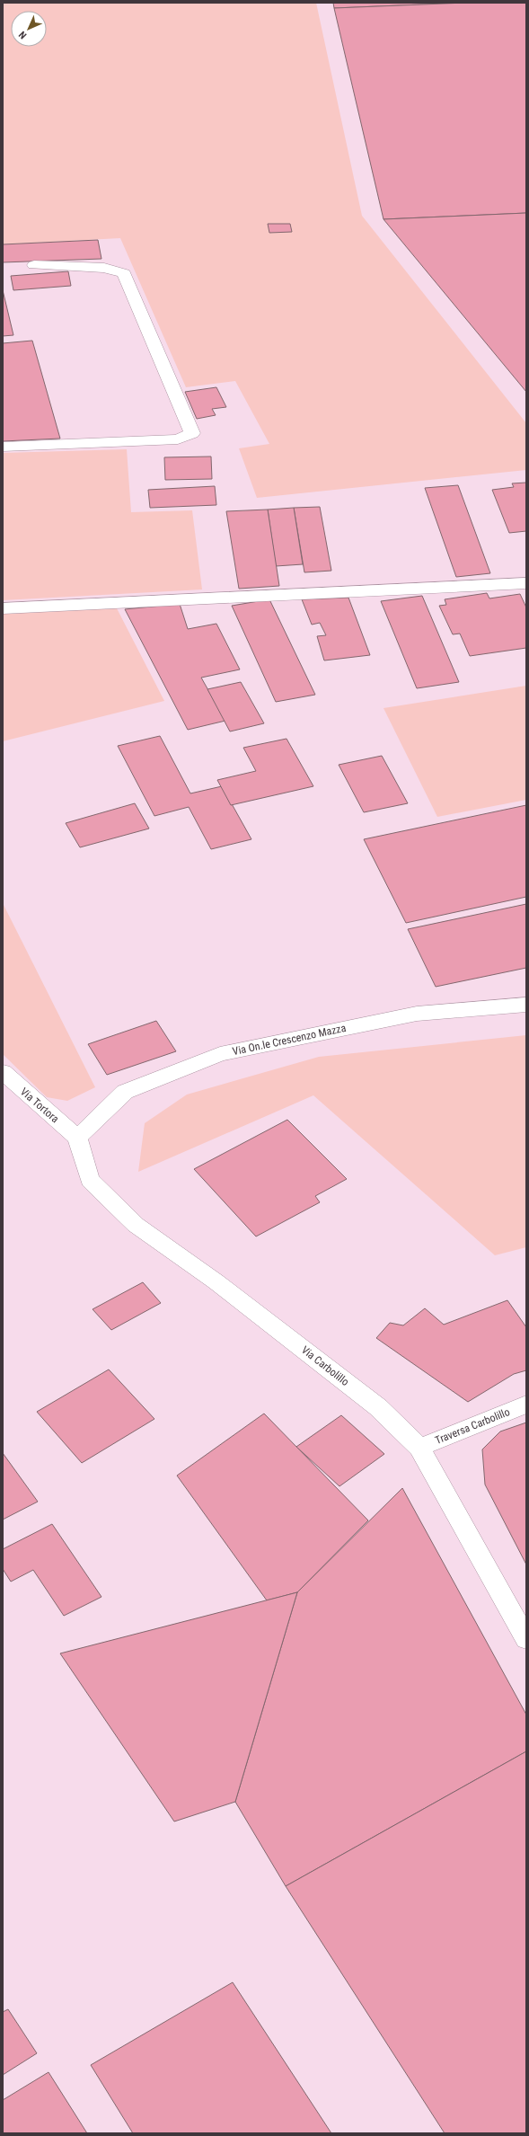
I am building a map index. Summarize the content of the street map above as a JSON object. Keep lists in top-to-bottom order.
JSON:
{
  "streets": {
    "street": [
      "Via On.le Crescenzo Mazza",
      "Via Tortora",
      "Via Carbolillo",
      "Traversa Carbolillo"
    ]
  },
  "crossings": [
    ["Via On.le Crescenzo Mazza", "Via Tortora"],
    ["Via On.le Crescenzo Mazza", "Via Carbolillo"],
    ["Via Tortora", "Via Carbolillo"],
    ["Via Carbolillo", "Traversa Carbolillo"]
  ],
  "north": "bottom left"
}
